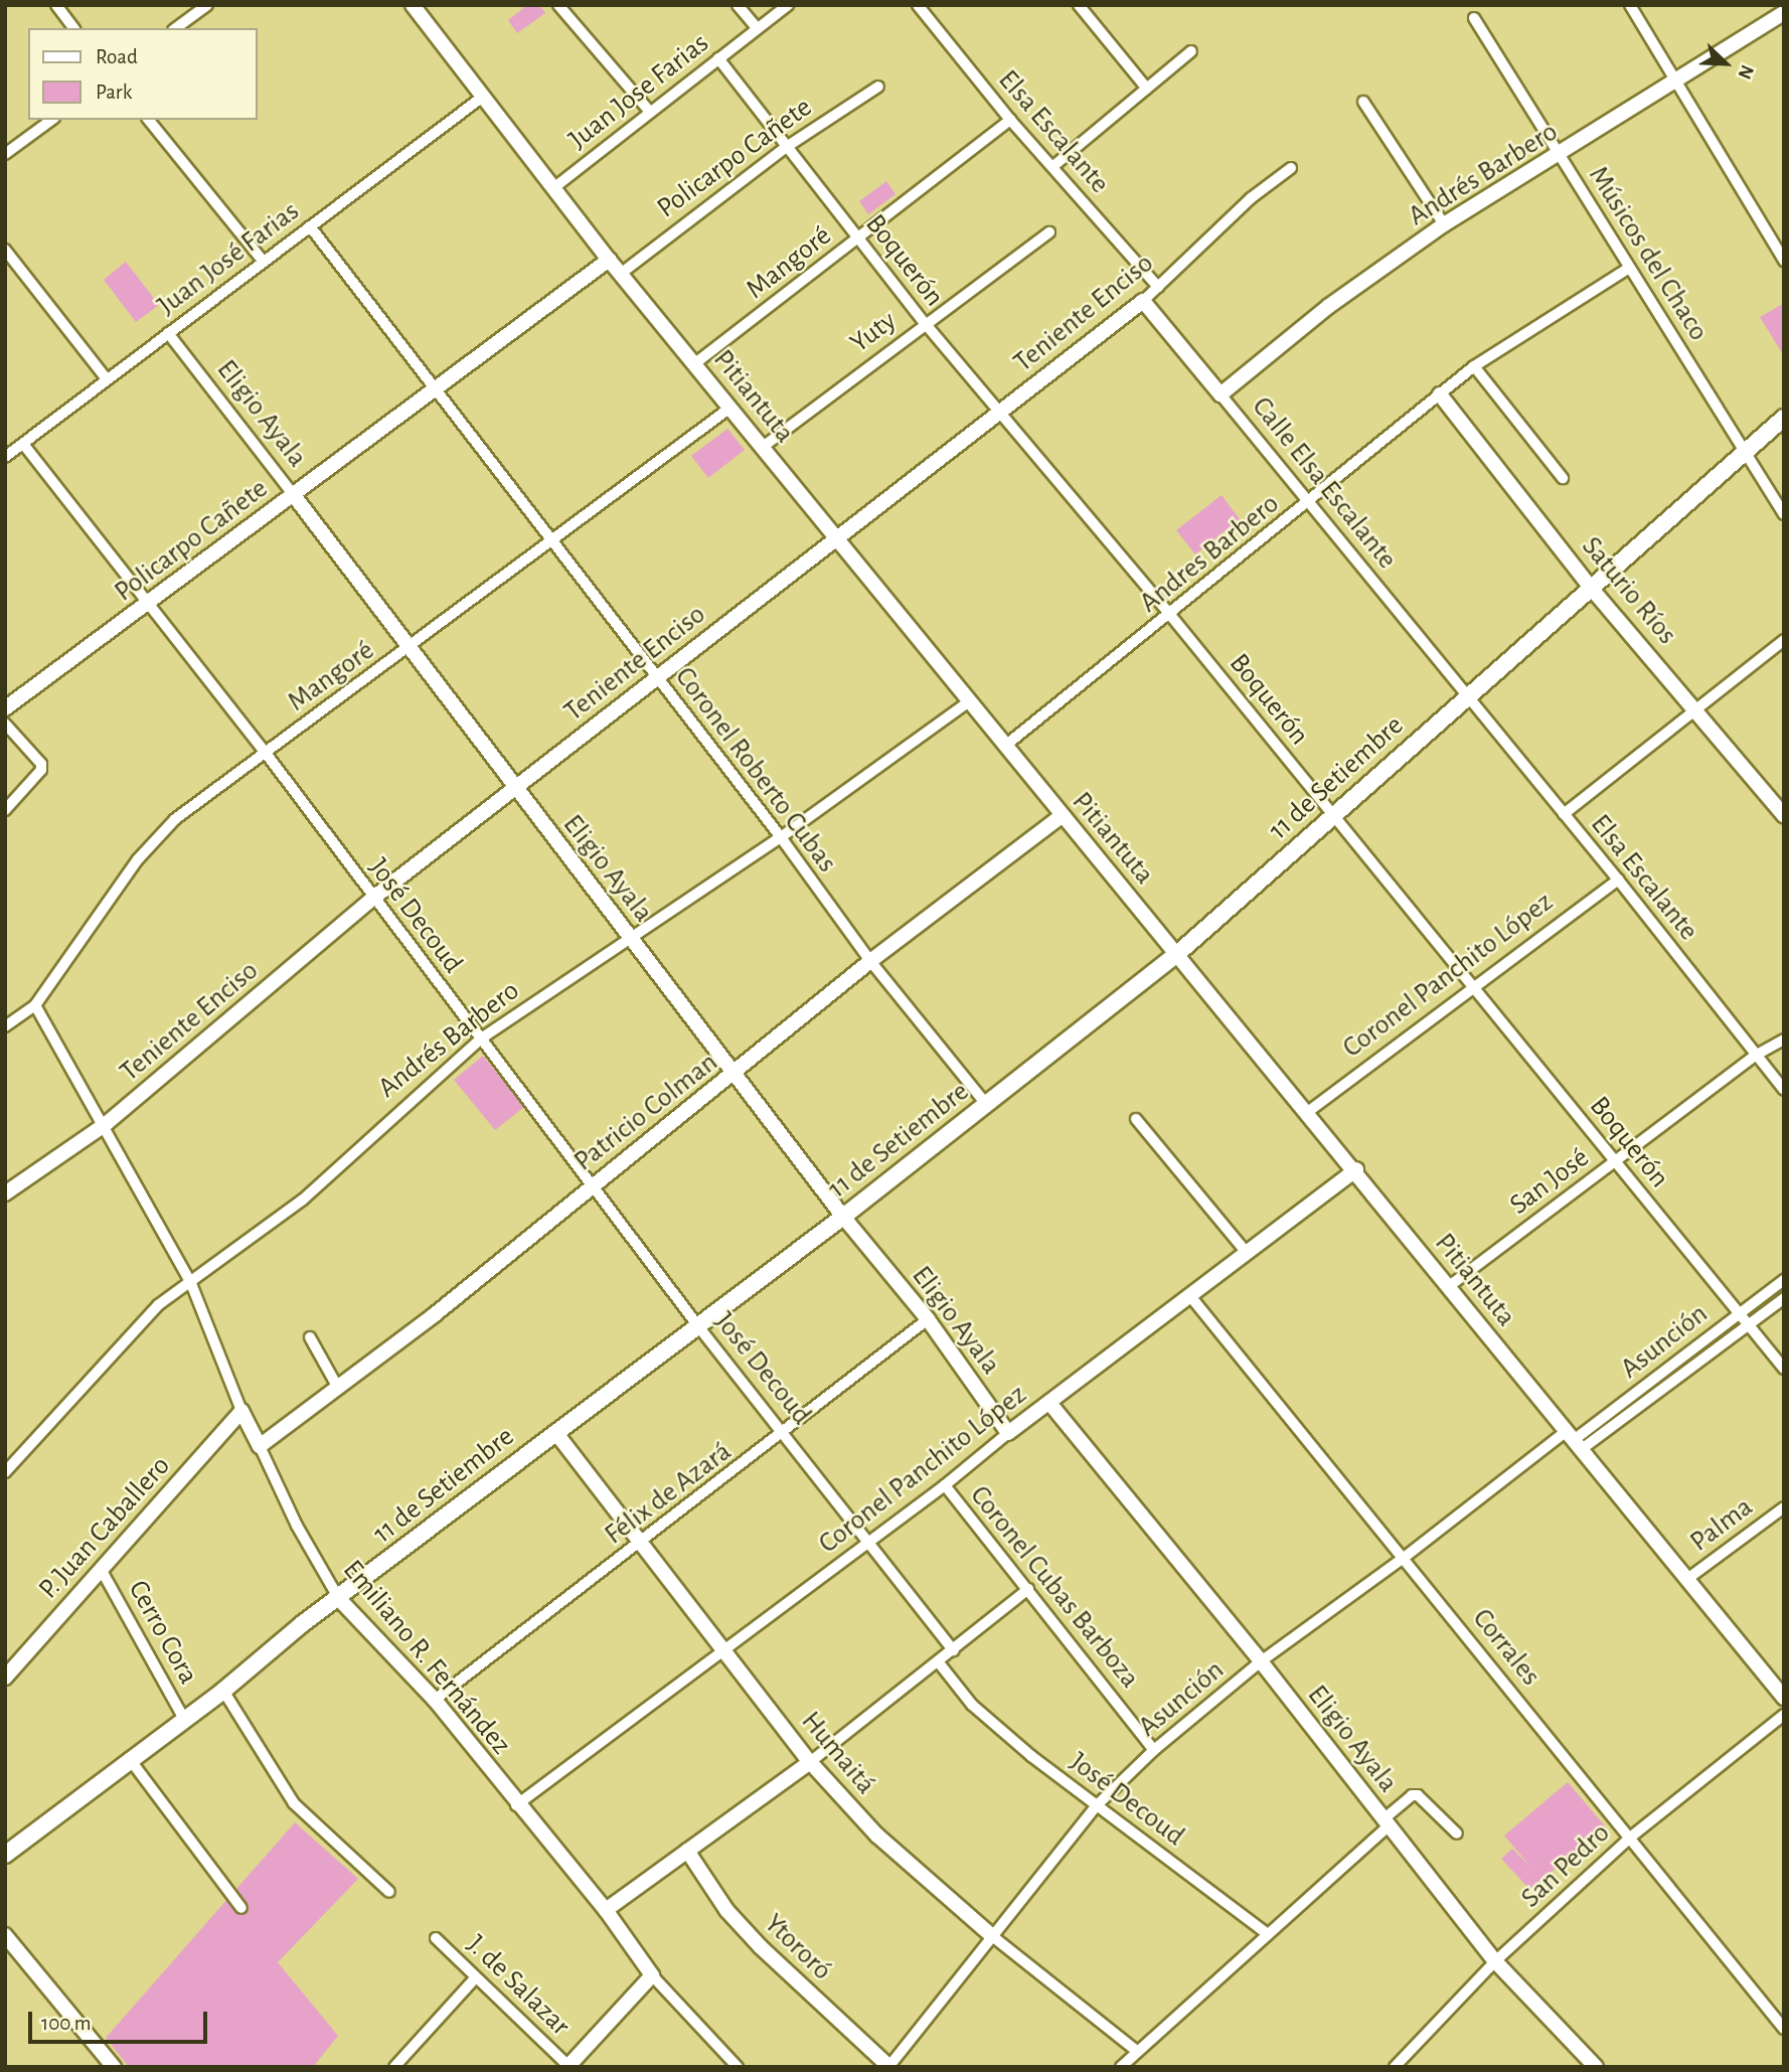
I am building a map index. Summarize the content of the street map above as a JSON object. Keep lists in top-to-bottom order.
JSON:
{
  "streets": {
    "main road": ["11 de Setiembre"],
    "street": [
      "Juan Jose Farias",
      "Elsa Escalante",
      "Policarpo Cañete",
      "Andrés Barbero",
      "Músicos del Chaco",
      "Juan José Farias",
      "Boquerón",
      "Mangoré",
      "Teniente Enciso",
      "Yuty",
      "Pitiantuta",
      "Eligio Ayala",
      "Calle Elsa Escalante",
      "Andres Barbero",
      "Saturio Ríos",
      "Coronel Roberto Cubas",
      "José Decoud",
      "Coronel Panchito López",
      "Patricio Colman",
      "San José",
      "Asunción",
      "Félix de Azará",
      "Palma",
      "P. Juan Caballero",
      "Coronel Cubas Barboza",
      "Cerro Cora",
      "Corrales",
      "Emiliano R. Fernández",
      "Humaitá",
      "San Pedro",
      "Ytororó",
      "J. de Salazar"
    ]
  },
  "crossings": [
    ["Juan Jose Farias", "Boquerón"],
    ["Juan Jose Farias", "Pitiantuta"],
    ["Elsa Escalante", "Mangoré"],
    ["Elsa Escalante", "Teniente Enciso"],
    ["Elsa Escalante", "Calle Elsa Escalante"],
    ["Elsa Escalante", "11 de Setiembre"],
    ["Elsa Escalante", "Coronel Panchito López"],
    ["Elsa Escalante", "San José"],
    ["Policarpo Cañete", "Boquerón"],
    ["Policarpo Cañete", "Pitiantuta"],
    ["Policarpo Cañete", "Eligio Ayala"],
    ["Policarpo Cañete", "Coronel Roberto Cubas"],
    ["Policarpo Cañete", "José Decoud"],
    ["Andrés Barbero", "Músicos del Chaco"],
    ["Andrés Barbero", "Pitiantuta"],
    ["Andrés Barbero", "Eligio Ayala"],
    ["Andrés Barbero", "Calle Elsa Escalante"],
    ["Andrés Barbero", "Coronel Roberto Cubas"],
    ["Andrés Barbero", "José Decoud"],
    ["Andrés Barbero", "Emiliano R. Fernández"],
    ["Músicos del Chaco", "Andres Barbero"],
    ["Músicos del Chaco", "11 de Setiembre"],
    ["Juan José Farias", "Pitiantuta"],
    ["Juan José Farias", "Eligio Ayala"],
    ["Juan José Farias", "Coronel Roberto Cubas"],
    ["Juan José Farias", "José Decoud"],
    ["Boquerón", "Mangoré"],
    ["Boquerón", "Teniente Enciso"],
    ["Boquerón", "Yuty"],
    ["Boquerón", "Andres Barbero"],
    ["Boquerón", "11 de Setiembre"],
    ["Boquerón", "Coronel Panchito López"],
    ["Boquerón", "San José"],
    ["Boquerón", "Asunción"],
    ["Mangoré", "Pitiantuta"],
    ["Mangoré", "Eligio Ayala"],
    ["Mangoré", "Coronel Roberto Cubas"],
    ["Mangoré", "José Decoud"],
    ["Mangoré", "Emiliano R. Fernández"],
    ["Teniente Enciso", "Pitiantuta"],
    ["Teniente Enciso", "Eligio Ayala"],
    ["Teniente Enciso", "Calle Elsa Escalante"],
    ["Teniente Enciso", "Coronel Roberto Cubas"],
    ["Teniente Enciso", "José Decoud"],
    ["Teniente Enciso", "Emiliano R. Fernández"],
    ["Yuty", "Pitiantuta"],
    ["Pitiantuta", "Andres Barbero"],
    ["Pitiantuta", "11 de Setiembre"],
    ["Pitiantuta", "Coronel Panchito López"],
    ["Pitiantuta", "Patricio Colman"],
    ["Pitiantuta", "San José"],
    ["Pitiantuta", "Asunción"],
    ["Pitiantuta", "Palma"],
    ["Eligio Ayala", "11 de Setiembre"],
    ["Eligio Ayala", "Coronel Panchito López"],
    ["Eligio Ayala", "Patricio Colman"],
    ["Eligio Ayala", "Asunción"],
    ["Eligio Ayala", "Félix de Azará"],
    ["Eligio Ayala", "San Pedro"],
    ["Calle Elsa Escalante", "Andres Barbero"],
    ["Calle Elsa Escalante", "11 de Setiembre"],
    ["Andres Barbero", "Saturio Ríos"],
    ["Saturio Ríos", "11 de Setiembre"],
    ["Coronel Roberto Cubas", "11 de Setiembre"],
    ["Coronel Roberto Cubas", "Patricio Colman"],
    ["11 de Setiembre", "José Decoud"],
    ["11 de Setiembre", "Cerro Cora"],
    ["11 de Setiembre", "Emiliano R. Fernández"],
    ["11 de Setiembre", "Humaitá"],
    ["José Decoud", "Coronel Panchito López"],
    ["José Decoud", "Patricio Colman"],
    ["José Decoud", "Asunción"],
    ["José Decoud", "Félix de Azará"],
    ["Coronel Panchito López", "Coronel Cubas Barboza"],
    ["Coronel Panchito López", "Corrales"],
    ["Coronel Panchito López", "Emiliano R. Fernández"],
    ["Coronel Panchito López", "Humaitá"],
    ["Patricio Colman", "Emiliano R. Fernández"],
    ["Asunción", "Coronel Cubas Barboza"],
    ["Asunción", "Corrales"],
    ["Asunción", "Humaitá"],
    ["Asunción", "Ytororó"],
    ["Félix de Azará", "Emiliano R. Fernández"],
    ["Félix de Azará", "Humaitá"],
    ["P. Juan Caballero", "Cerro Cora"],
    ["P. Juan Caballero", "Emiliano R. Fernández"],
    ["Corrales", "San Pedro"]
  ],
  "legend": ["Road", "Park"],
  "scale_bar": "100 m",
  "north": "bottom right"
}
